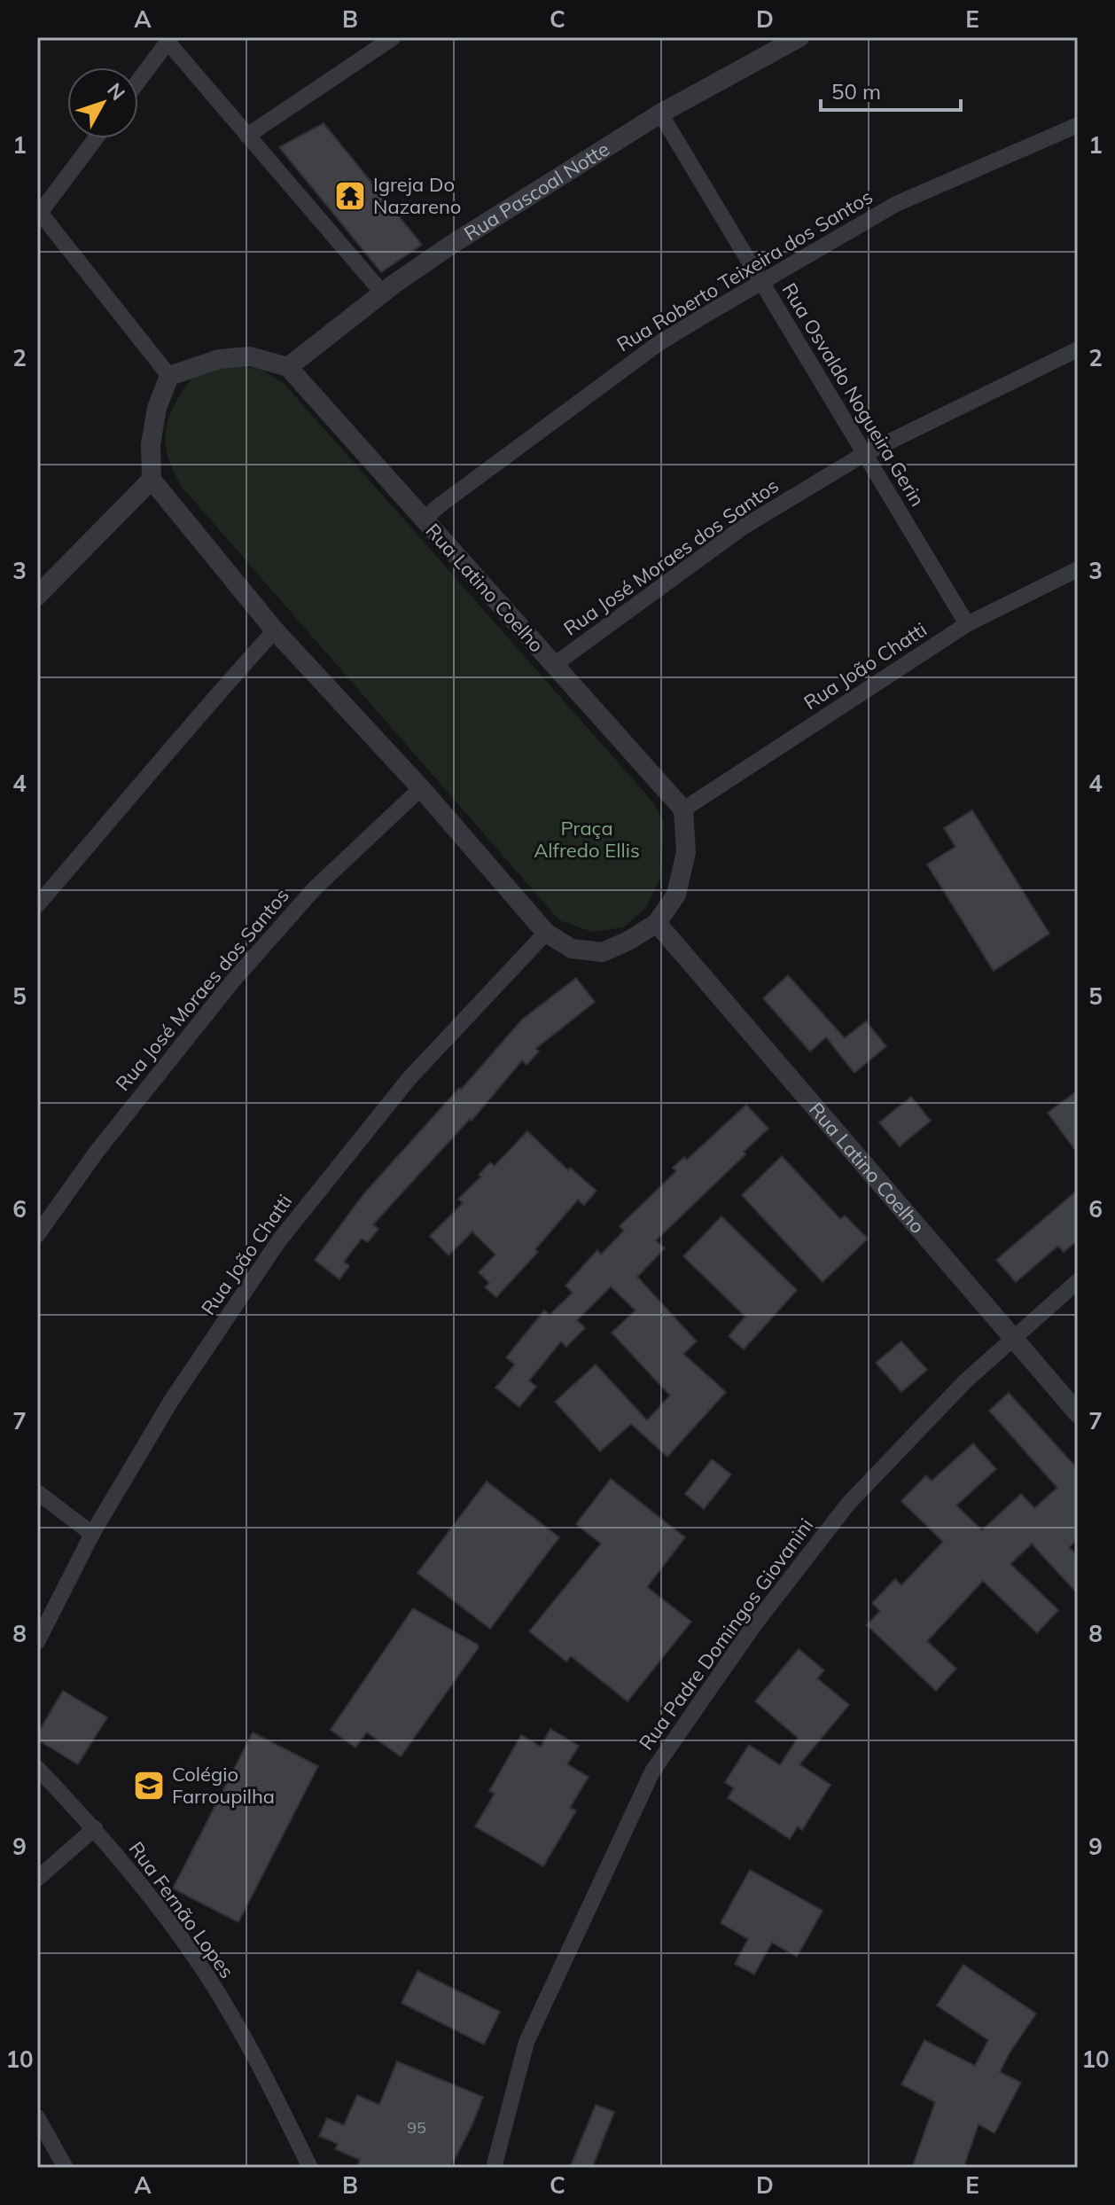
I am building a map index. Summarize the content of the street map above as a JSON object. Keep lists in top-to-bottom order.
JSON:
{
  "streets": {
    "street": [
      "Rua Pascoal Notte",
      "Rua Roberto Teixeira dos Santos",
      "Rua Osvaldo Nogueira Gerin",
      "Rua José Moraes dos Santos",
      "Rua Latino Coelho",
      "Rua João Chatti",
      "Rua Padre Domingos Giovanini",
      "Rua Fernão Lopes"
    ]
  },
  "crossings": [
    ["Rua Pascoal Notte", "Rua Osvaldo Nogueira Gerin"],
    ["Rua Pascoal Notte", "Rua Latino Coelho"],
    ["Rua Roberto Teixeira dos Santos", "Rua Osvaldo Nogueira Gerin"],
    ["Rua Roberto Teixeira dos Santos", "Rua Latino Coelho"],
    ["Rua Osvaldo Nogueira Gerin", "Rua José Moraes dos Santos"],
    ["Rua Osvaldo Nogueira Gerin", "Rua João Chatti"],
    ["Rua José Moraes dos Santos", "Rua Latino Coelho"],
    ["Rua Latino Coelho", "Rua João Chatti"],
    ["Rua Latino Coelho", "Rua Padre Domingos Giovanini"]
  ],
  "parks": ["Praça Alfredo Ellis"],
  "places": {
    "temple": ["Igreja Do Nazareno"],
    "school or university": ["Colégio Farroupilha"]
  },
  "house_numbers": ["95"],
  "scale_bar": "50 m",
  "north": "top right",
  "grid": {
    "columns": [
      "A",
      "B",
      "C",
      "D",
      "E"
    ],
    "rows": [
      "1",
      "2",
      "3",
      "4",
      "5",
      "6",
      "7",
      "8",
      "9",
      "10"
    ]
  }
}
